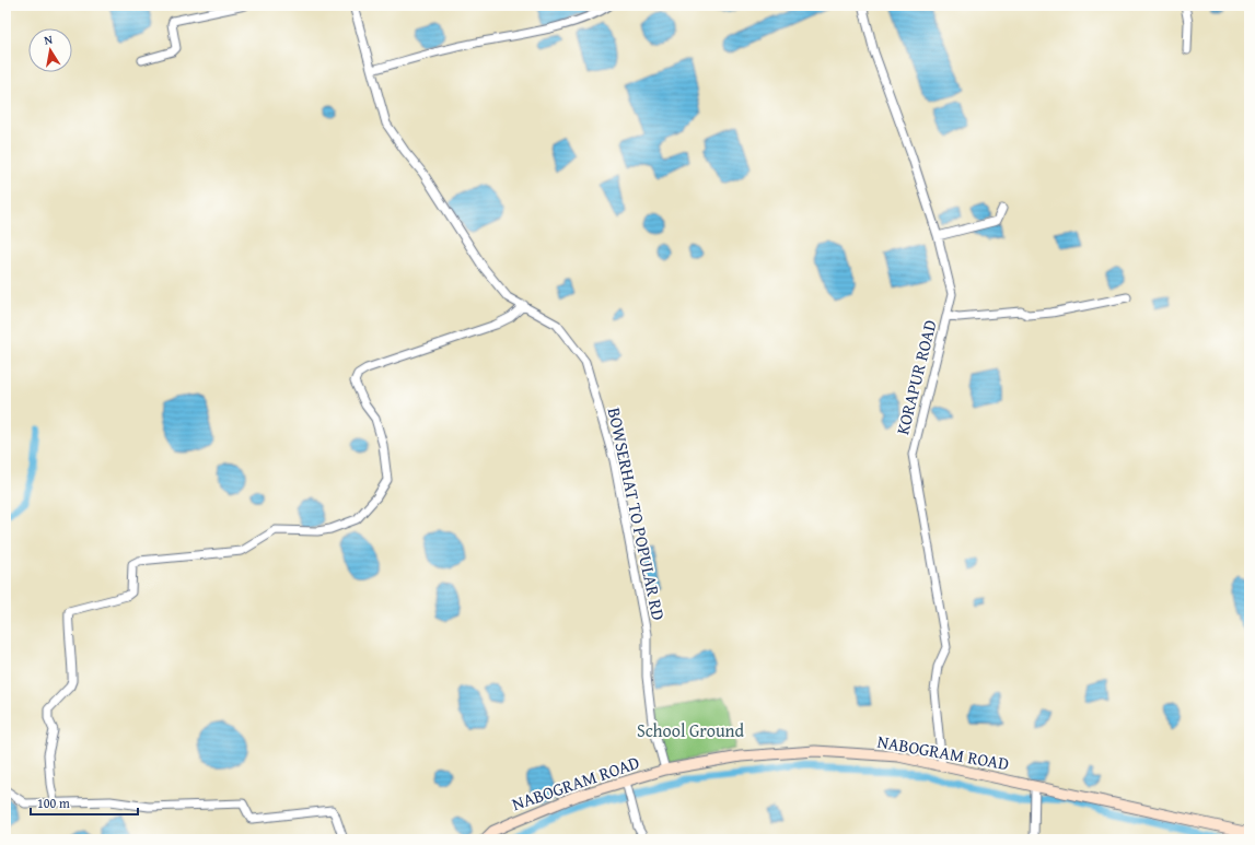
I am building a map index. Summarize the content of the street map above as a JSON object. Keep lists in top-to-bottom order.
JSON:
{
  "streets": {
    "main road": ["NABOGRAM ROAD"],
    "street": ["KORAPUR ROAD", "BOWSERHAT TO POPULAR RD"]
  },
  "crossings": [
    ["KORAPUR ROAD", "NABOGRAM ROAD"],
    ["BOWSERHAT TO POPULAR RD", "NABOGRAM ROAD"]
  ],
  "parks": ["School Ground"],
  "scale_bar": "100 m",
  "north": "top"
}
